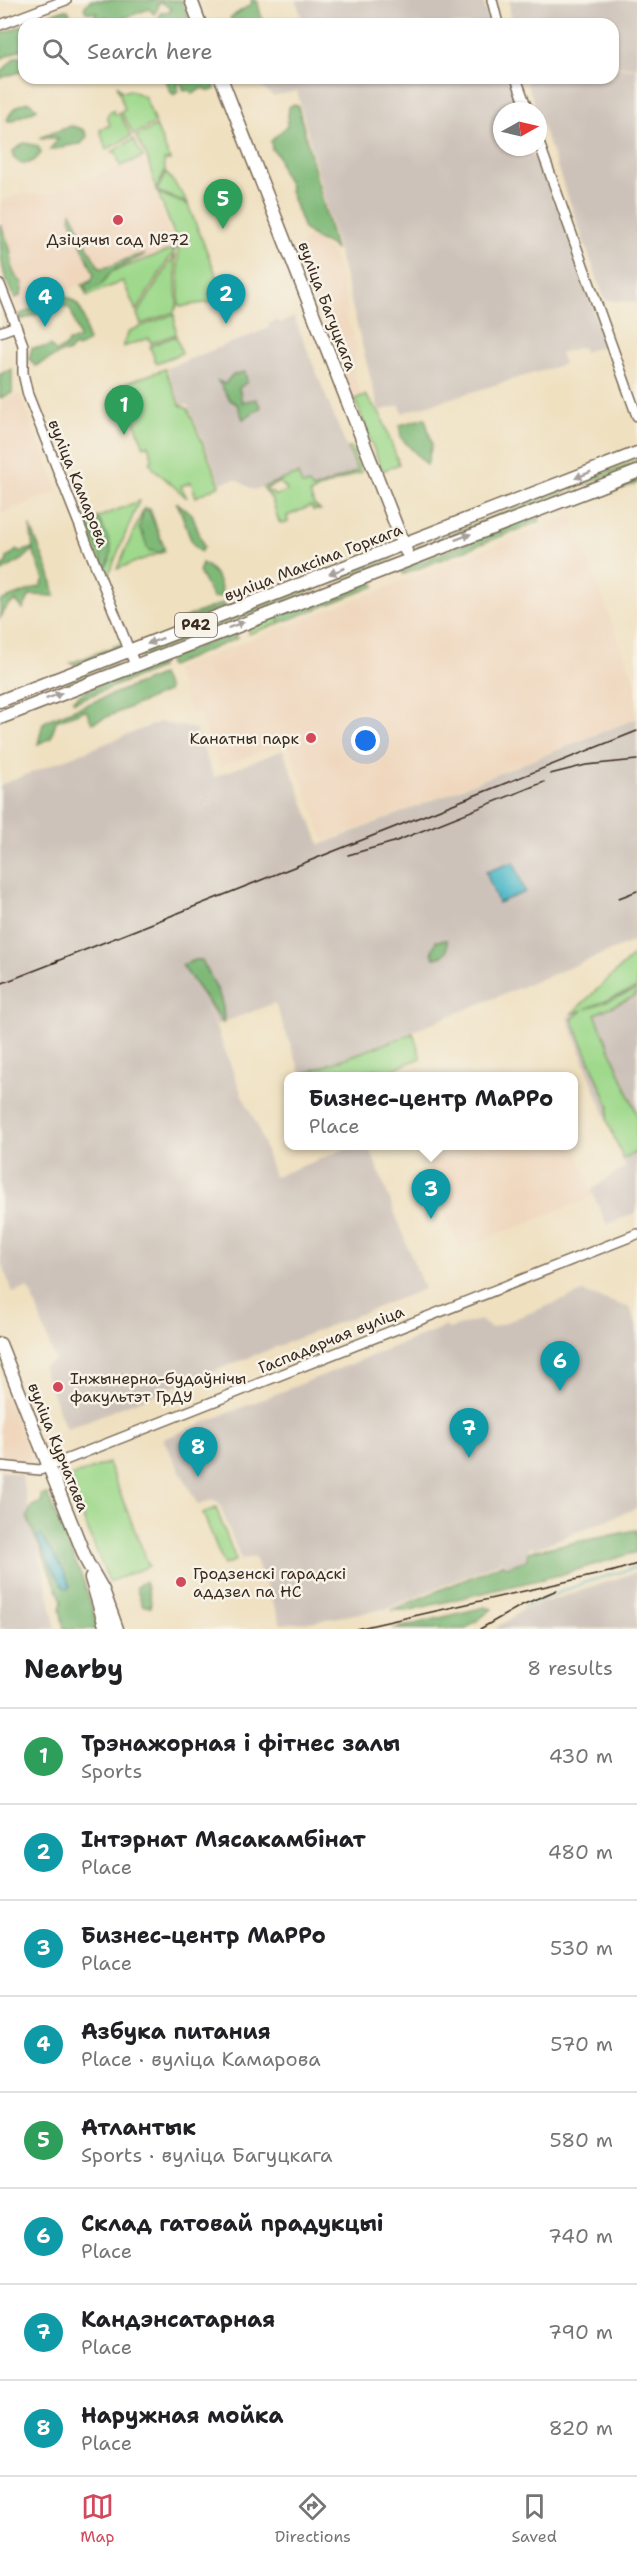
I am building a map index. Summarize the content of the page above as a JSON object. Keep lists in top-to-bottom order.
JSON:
{
  "streets": {
    "main road": [
      "вуліца Багуцкага",
      "вуліца Максіма Горкага",
      "Р42",
      "вуліца Курчатава"
    ],
    "street": ["вуліца Камарова", "Гаспадарчая вуліца"]
  },
  "crossings": [
    ["вуліца Багуцкага", "вуліца Максіма Горкага"],
    ["вуліца Камарова", "вуліца Максіма Горкага"],
    ["Гаспадарчая вуліца", "вуліца Курчатава"]
  ],
  "places": [
    "Дзіцячы сад №72",
    "Канатны парк",
    "Інжынерна-будаўнічы факультэт ГрДУ",
    "Гродзенскі гарадскі аддзел па НС"
  ],
  "north": "right",
  "page": {
    "search": "Search here",
    "pins": [
      "5",
      "2",
      "4",
      "1",
      "3",
      "6",
      "7",
      "8"
    ],
    "popup": ["Бизнес-центр МаРРо", "Place"],
    "heading": ["Nearby", "8 results"],
    "list": [
      {
        "mark": "1",
        "name": "Трэнажорная і фітнес залы",
        "note": "Sports",
        "value": "430 m"
      },
      {
        "mark": "2",
        "name": "Інтэрнат Мясакамбінат",
        "note": "Place",
        "value": "480 m"
      },
      {
        "mark": "3",
        "name": "Бизнес-центр МаРРо",
        "note": "Place",
        "value": "530 m"
      },
      {
        "mark": "4",
        "name": "Азбука питания",
        "note": "Place · вуліца Камарова",
        "value": "570 m"
      },
      {
        "mark": "5",
        "name": "Атлантык",
        "note": "Sports · вуліца Багуцкага",
        "value": "580 m"
      },
      {
        "mark": "6",
        "name": "Склад гатовай прадукцыі",
        "note": "Place",
        "value": "740 m"
      },
      {
        "mark": "7",
        "name": "Кандэнсатарная",
        "note": "Place",
        "value": "790 m"
      },
      {
        "mark": "8",
        "name": "Наружная мойка",
        "note": "Place",
        "value": "820 m"
      }
    ],
    "nav": ["Map", "Directions", "Saved"]
  }
}
